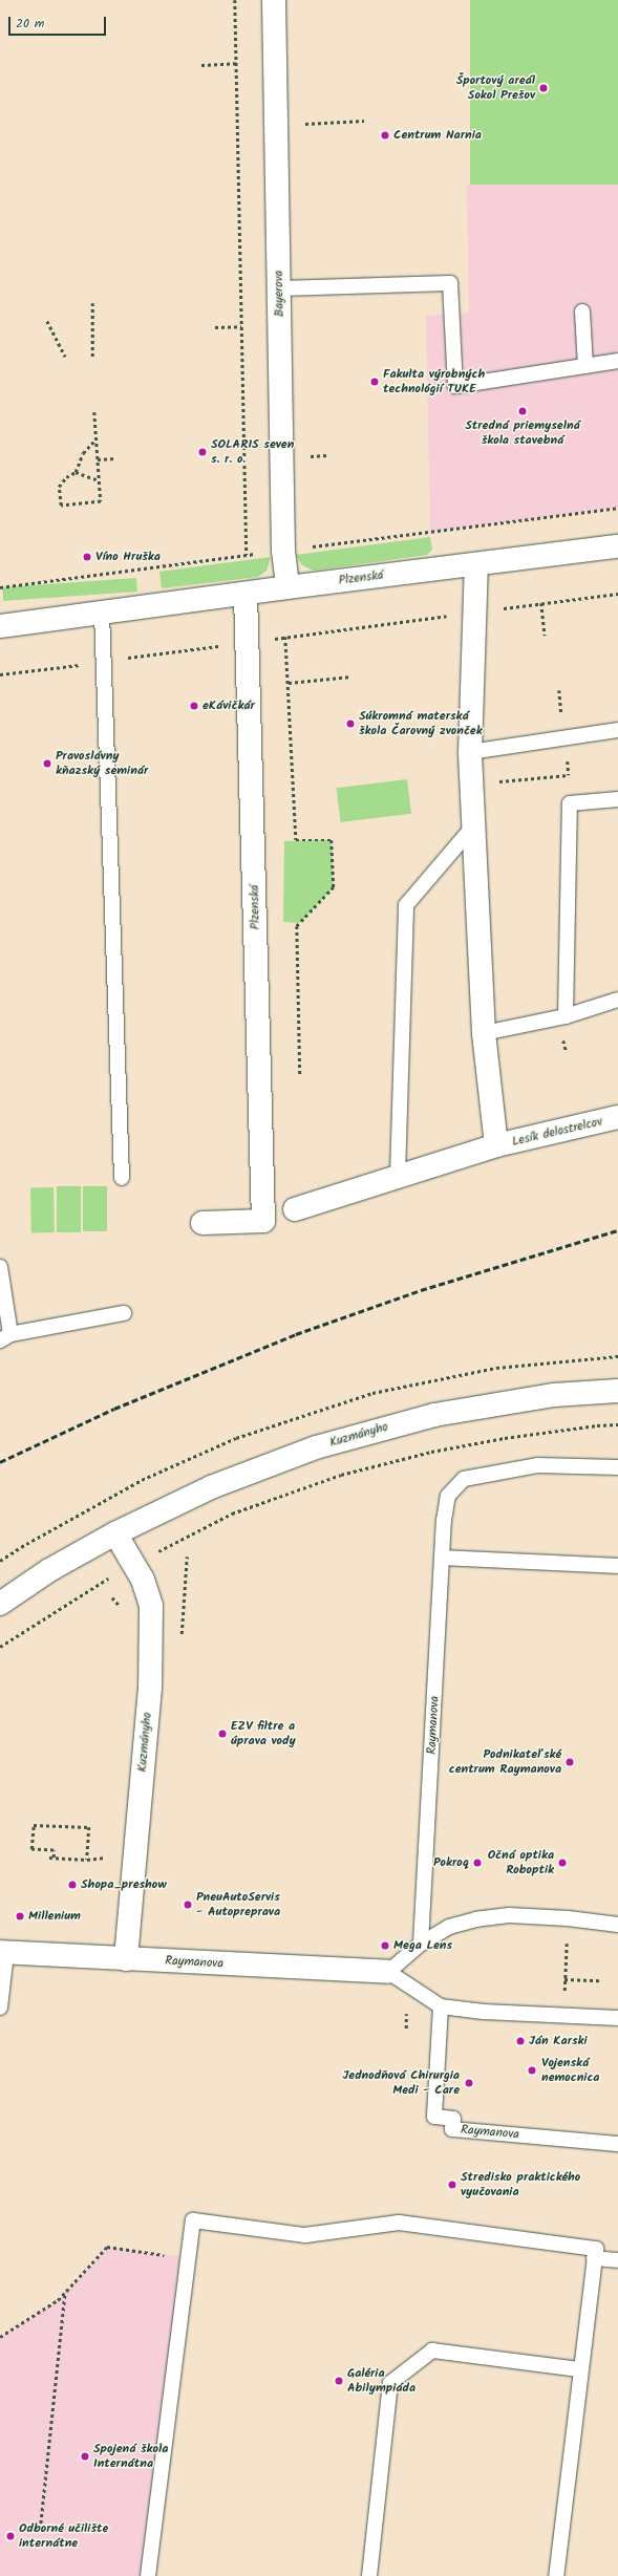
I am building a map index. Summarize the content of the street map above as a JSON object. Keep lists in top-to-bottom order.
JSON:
{
  "streets": {
    "street": [
      "Bayerova",
      "Plzenská",
      "Lesík delostrelcov",
      "Kuzmányho",
      "Raymanova"
    ]
  },
  "crossings": [
    ["Bayerova", "Plzenská"],
    ["Kuzmányho", "Raymanova"]
  ],
  "places": [
    "Športový areál Sokol Prešov",
    "Centrum Narnia",
    "Fakulta výrobných technológií TUKE",
    "Stredná priemyselná škola stavebná",
    "SOLARIS seven s. r. o.",
    "Víno Hruška",
    "eKávičkár",
    "Súkromná materská škola Čarovný zvonček",
    "Pravoslávny kňazský seminár",
    "EZV filtre a úprava vody",
    "Podnikateľské centrum Raymanova",
    "Pokroq",
    "Očná optika Roboptik",
    "Shopa_preshow",
    "PneuAutoServis - Autopreprava",
    "Millenium",
    "Mega Lens",
    "Ján Karski",
    "Vojenská nemocnica",
    "Jednodňová Chirurgia Medi - Care",
    "Stredisko praktického vyučovania",
    "Galéria Abilympiáda",
    "Spojená škola Internátna",
    "Odborné učilište internátne"
  ],
  "scale_bar": "20 m"
}
